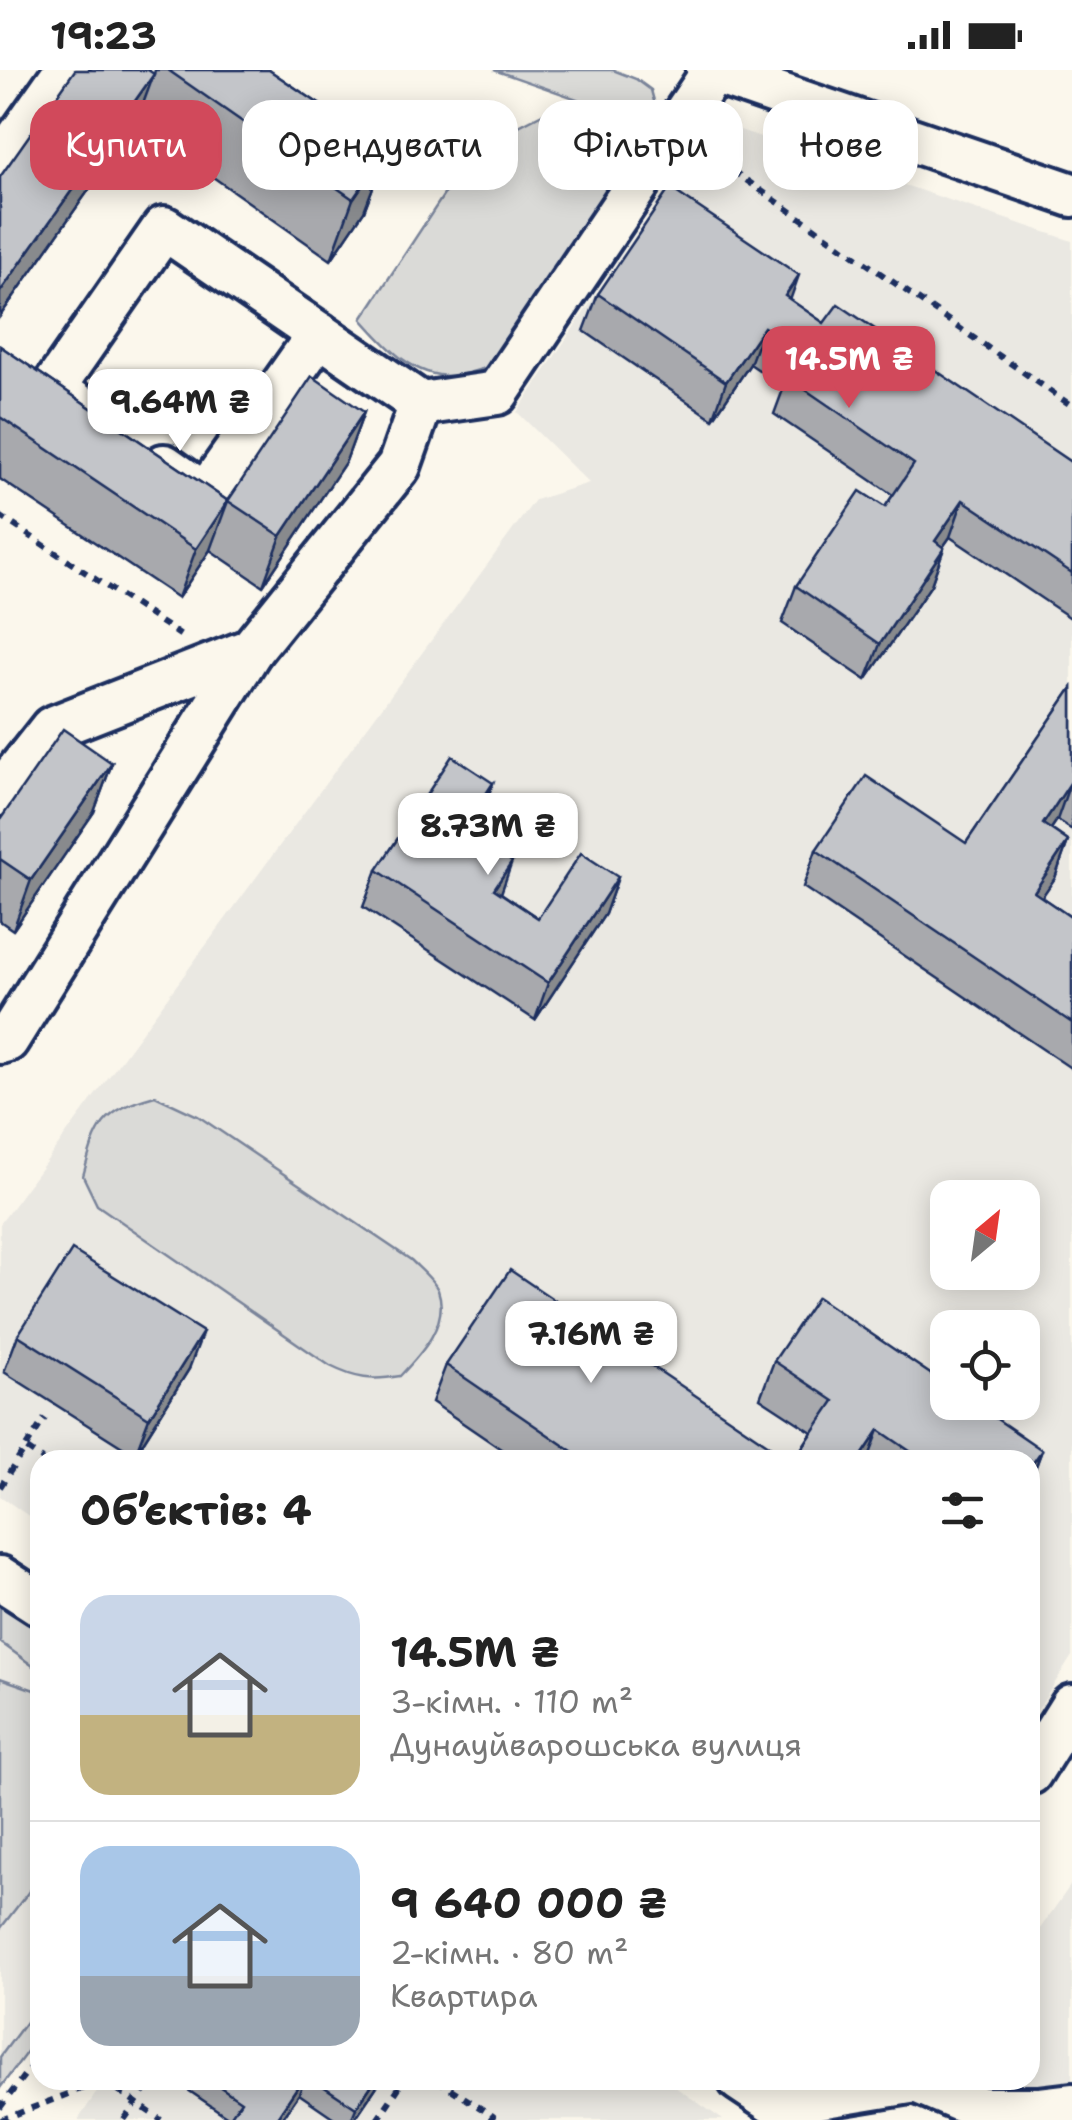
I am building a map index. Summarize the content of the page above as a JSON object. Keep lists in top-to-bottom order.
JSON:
{
  "north": "top right",
  "page": {
    "status": "19:23",
    "chip": [
      "Купити",
      "Орендувати",
      "Фільтри",
      "Нове"
    ],
    "price": [
      "14.5M ₴",
      "9.64M ₴",
      "8.73M ₴",
      "7.16M ₴"
    ],
    "heading": "Об’єктів: 4",
    "list": [
      {
        "name": "14.5M ₴",
        "note": "3-кімн. · 110 m² · Дунауйварошська вулиця"
      },
      {
        "name": "9 640 000 ₴",
        "note": "2-кімн. · 80 m² · Квартира"
      }
    ]
  }
}
